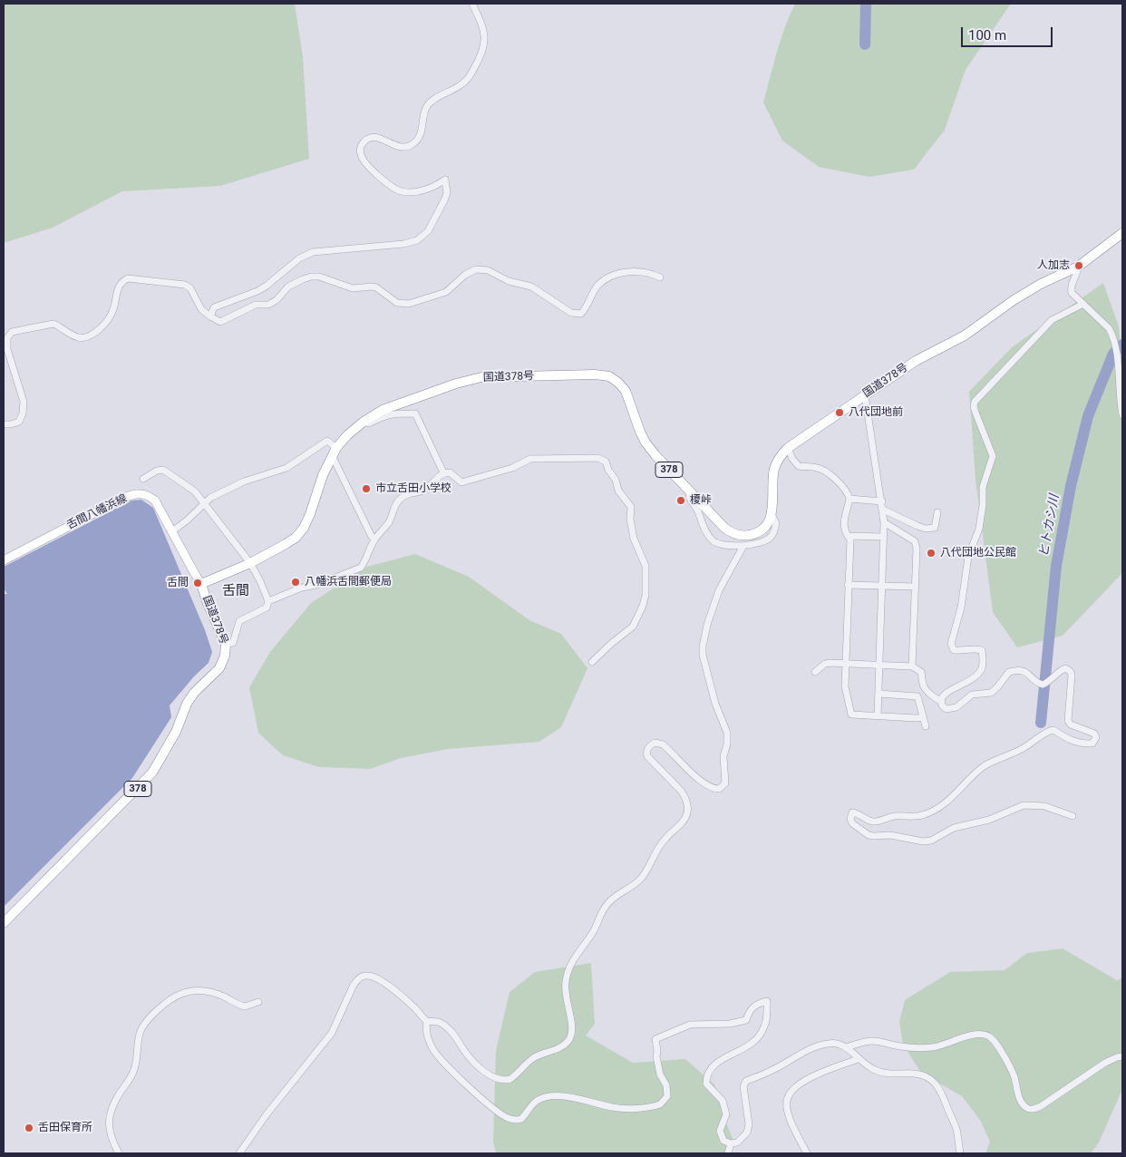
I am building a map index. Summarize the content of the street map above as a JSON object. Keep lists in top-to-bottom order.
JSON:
{
  "streets": {
    "highway": ["国道378号", "378"],
    "main road": ["舌間八幡浜線"]
  },
  "crossings": [
    ["国道378号", "舌間八幡浜線"]
  ],
  "districts": ["舌間"],
  "water": ["ヒトカシ川"],
  "places": [
    "人加志",
    "八代団地前",
    "市立舌田小学校",
    "榎峠",
    "八代団地公民館",
    "八幡浜舌間郵便局",
    "舌間",
    "舌田保育所"
  ],
  "scale_bar": "100 m"
}
